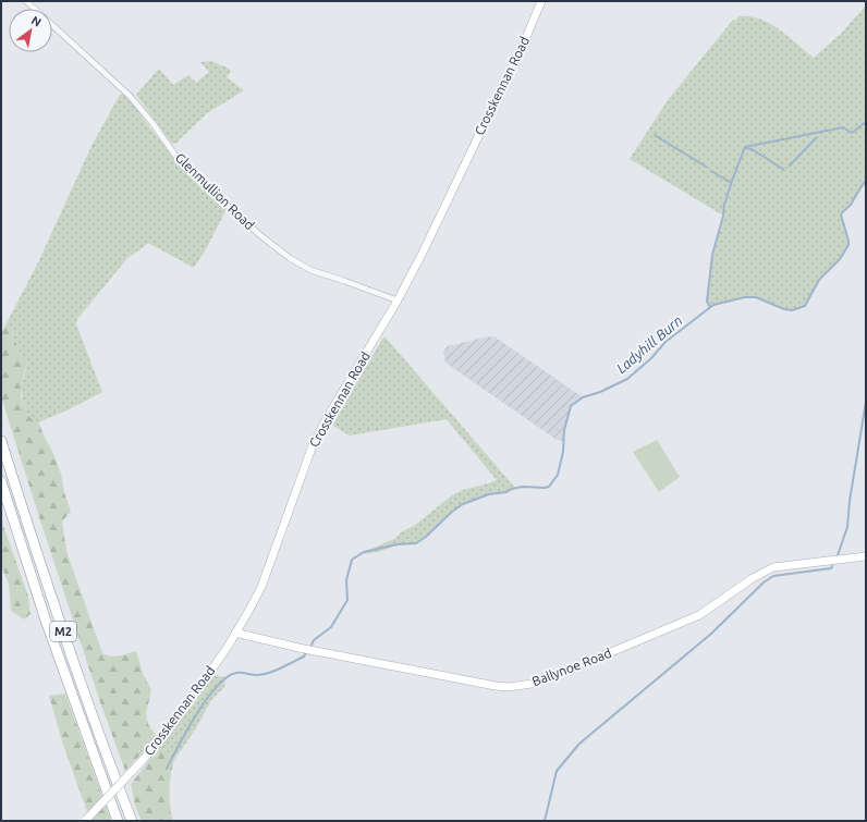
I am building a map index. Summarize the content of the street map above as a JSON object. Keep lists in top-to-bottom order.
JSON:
{
  "streets": {
    "highway": ["M2"],
    "street": ["Crosskennan Road", "Glenmullion Road", "Ballynoe Road"]
  },
  "crossings": [
    ["Crosskennan Road", "Glenmullion Road"],
    ["Crosskennan Road", "Ballynoe Road"]
  ],
  "water": ["Ladyhill Burn"],
  "north": "top right"
}
